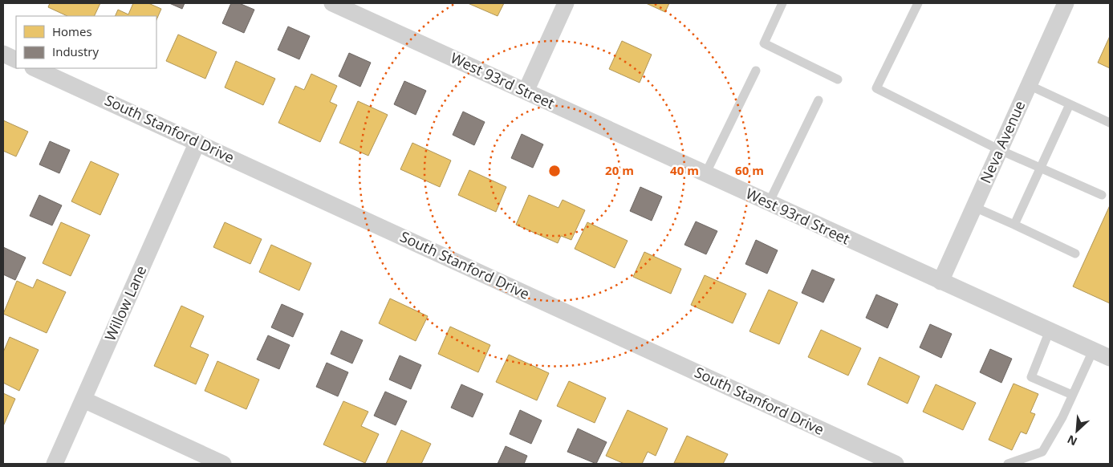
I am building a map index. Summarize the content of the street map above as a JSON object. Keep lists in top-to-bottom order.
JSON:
{
  "streets": {
    "street": [
      "West 93rd Street",
      "South Stanford Drive",
      "Neva Avenue",
      "Willow Lane"
    ]
  },
  "crossings": [
    ["West 93rd Street", "Neva Avenue"],
    ["South Stanford Drive", "Willow Lane"]
  ],
  "legend": ["Homes", "Industry"],
  "north": "bottom left",
  "rings": ["20 m", "40 m", "60 m"]
}
